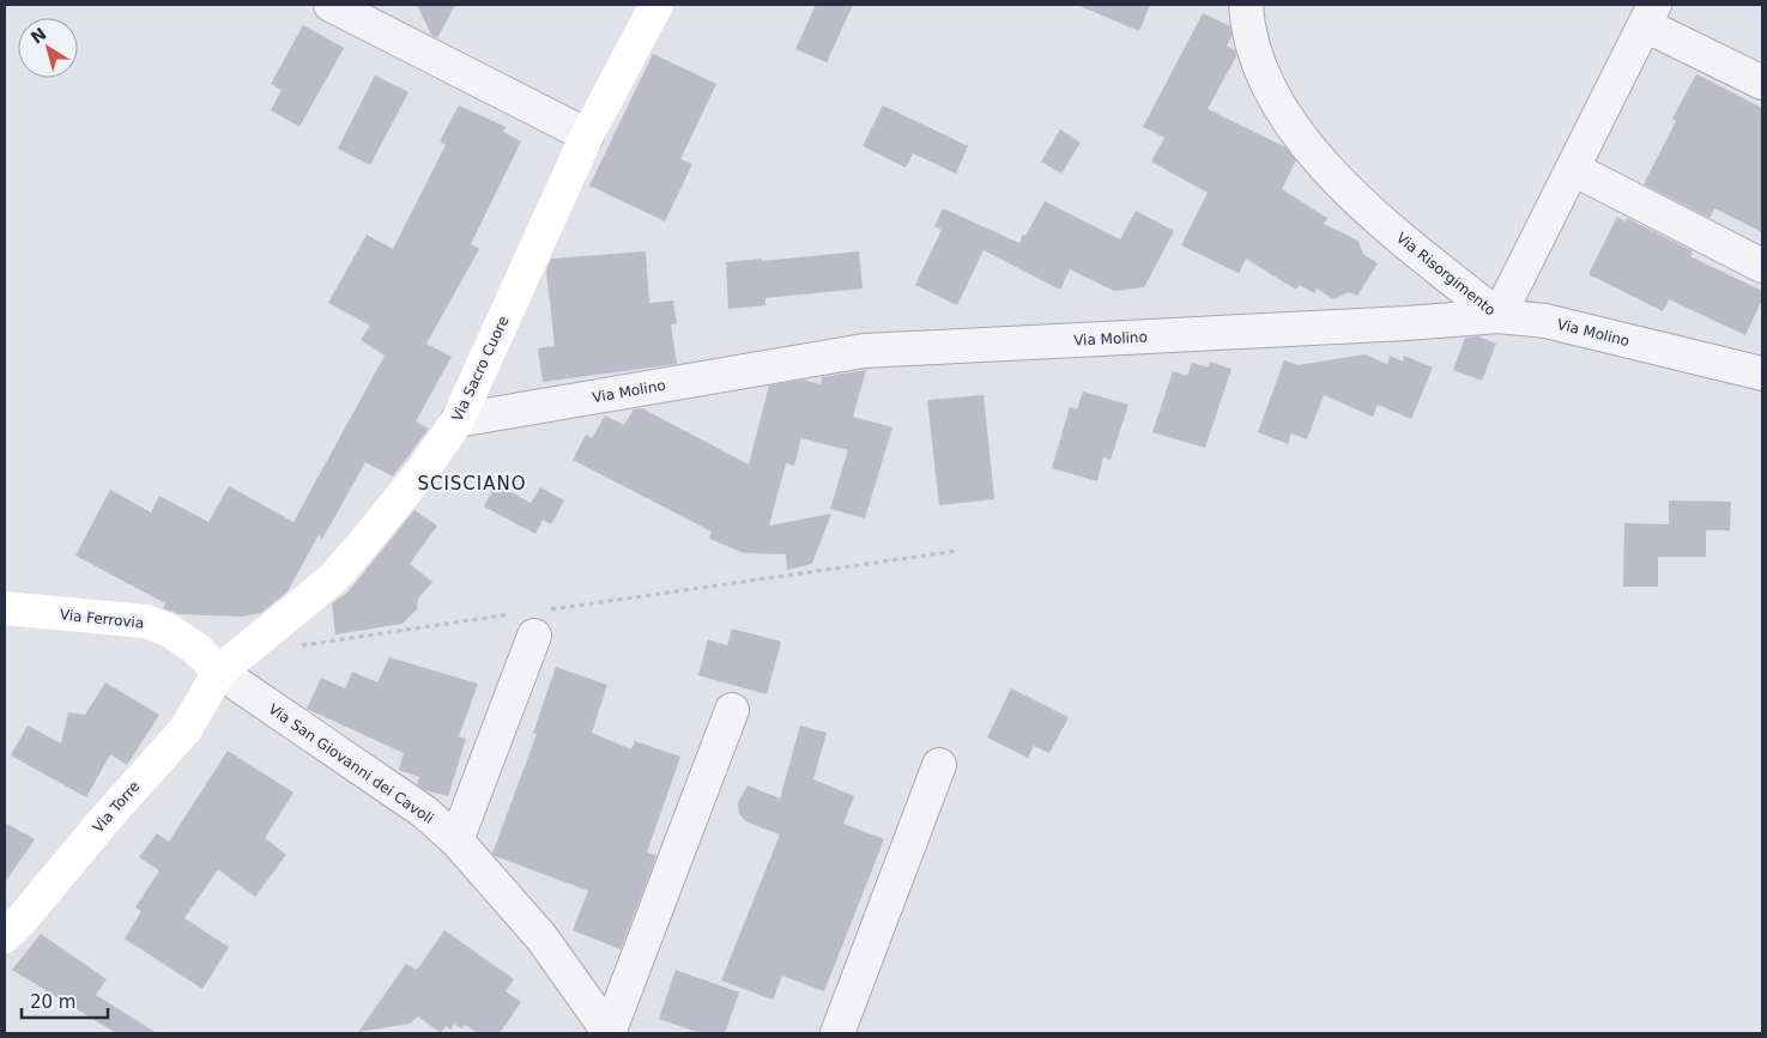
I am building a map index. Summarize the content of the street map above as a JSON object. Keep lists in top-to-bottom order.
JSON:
{
  "streets": {
    "street": [
      "Via Risorgimento",
      "Via Molino",
      "Via Sacro Cuore",
      "Via Ferrovia",
      "Via San Giovanni dei Cavoli",
      "Via Torre"
    ]
  },
  "crossings": [
    ["Via Risorgimento", "Via Molino"],
    ["Via Molino", "Via Sacro Cuore"],
    ["Via Sacro Cuore", "Via Ferrovia"],
    ["Via Sacro Cuore", "Via San Giovanni dei Cavoli"],
    ["Via Sacro Cuore", "Via Torre"],
    ["Via Ferrovia", "Via San Giovanni dei Cavoli"],
    ["Via Ferrovia", "Via Torre"],
    ["Via San Giovanni dei Cavoli", "Via Torre"]
  ],
  "districts": ["SCISCIANO"],
  "scale_bar": "20 m",
  "north": "top left"
}
